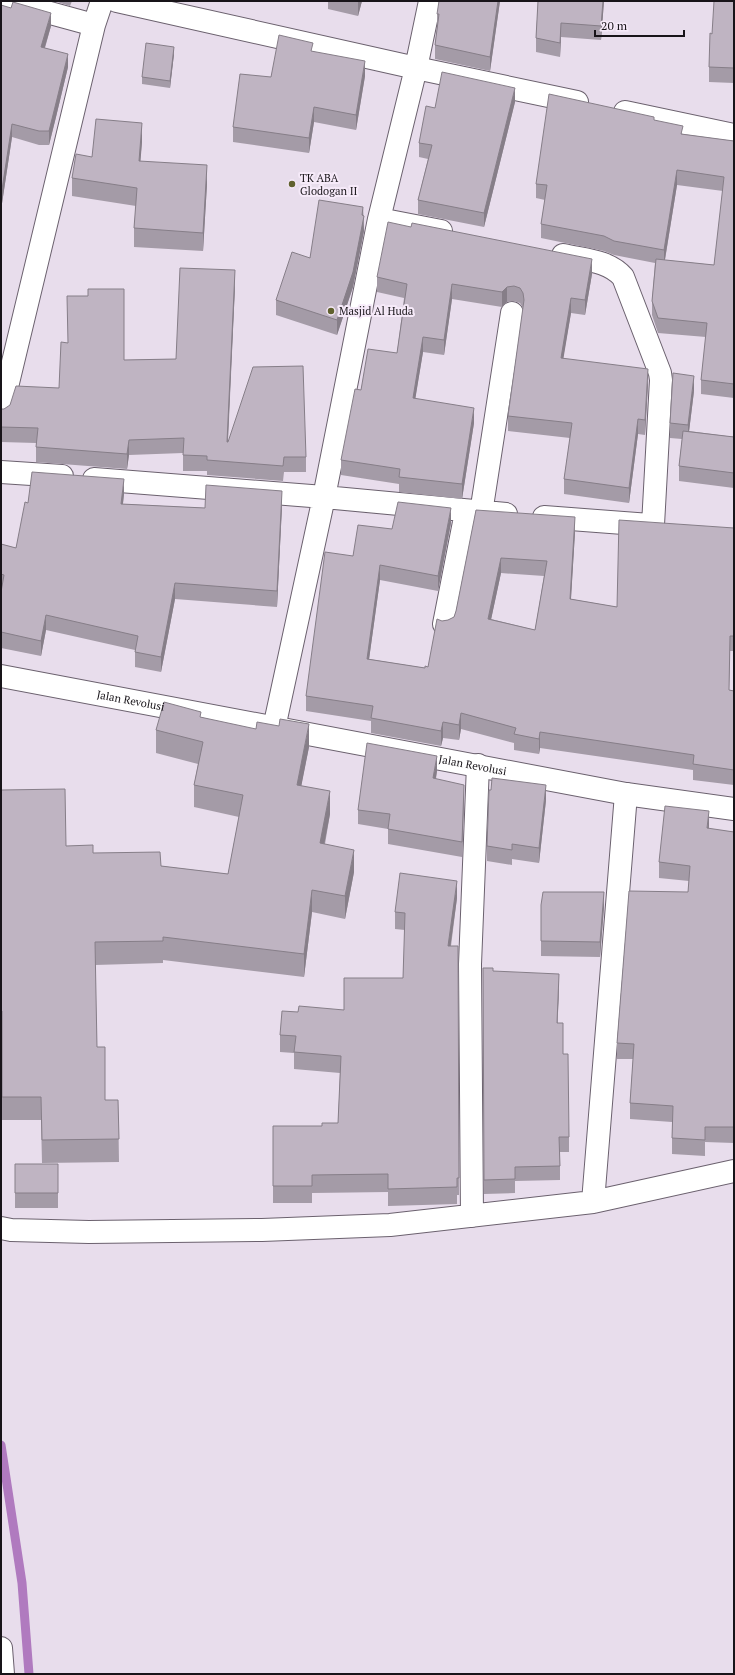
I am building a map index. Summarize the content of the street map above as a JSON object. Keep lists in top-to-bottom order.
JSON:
{
  "streets": {
    "street": ["Jalan Revolusi"]
  },
  "places": ["TK ABA Glodogan II", "Masjid Al Huda"],
  "scale_bar": "20 m"
}
